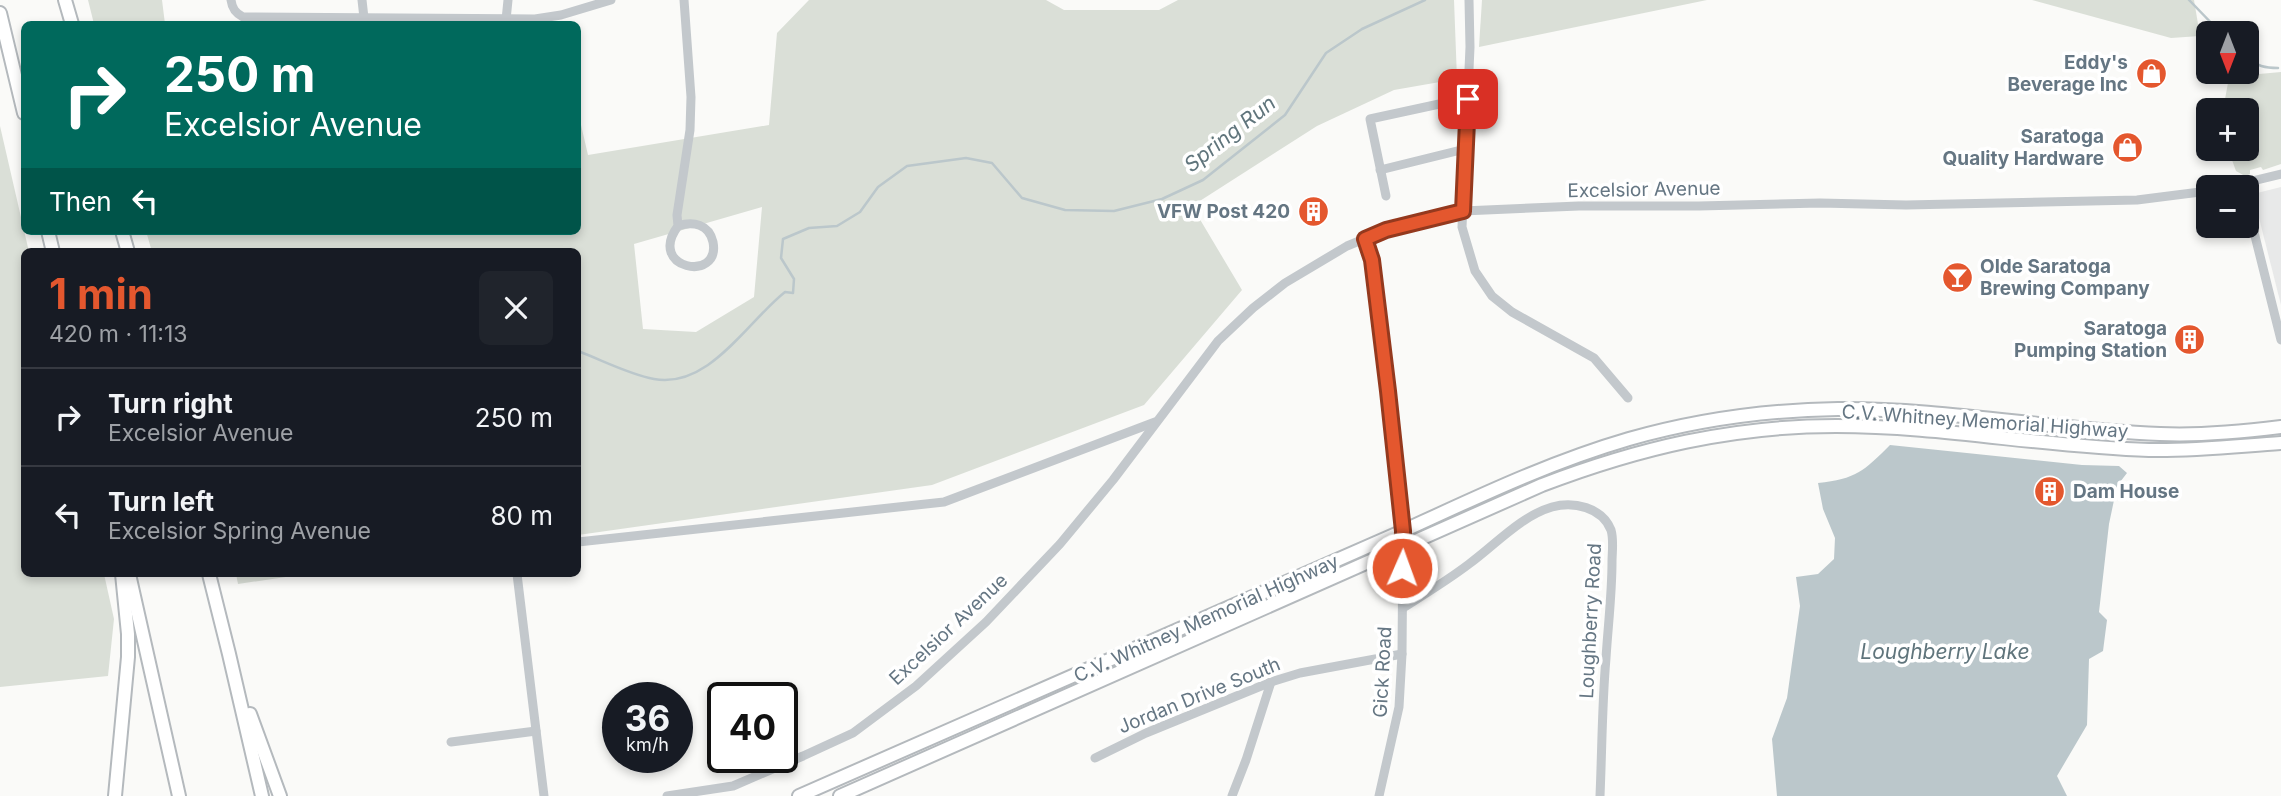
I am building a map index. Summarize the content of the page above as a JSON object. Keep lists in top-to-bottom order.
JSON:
{
  "streets": {
    "highway": ["C.V. Whitney Memorial Highway"],
    "street": [
      "Excelsior Avenue",
      "Loughberry Road",
      "Gick Road",
      "Jordan Drive South"
    ]
  },
  "crossings": [
    ["Excelsior Avenue", "Gick Road"],
    ["C.V. Whitney Memorial Highway", "Gick Road"],
    ["Loughberry Road", "Gick Road"],
    ["Gick Road", "Jordan Drive South"]
  ],
  "water": ["Spring Run", "Loughberry Lake"],
  "places": {
    "shop": ["Eddy's Beverage Inc", "Saratoga Quality Hardware"],
    "building": ["VFW Post 420", "Saratoga Pumping Station", "Dam House"],
    "bar": ["Olde Saratoga Brewing Company"]
  },
  "north": "bottom",
  "page": {
    "map_buttons": ["+", "−"],
    "turn": ["250 m", "Excelsior Avenue"],
    "then": "Then",
    "heading": ["1 min", "420 m · 11:13"],
    "list": [
      {
        "name": "Turn right",
        "note": "Excelsior Avenue",
        "value": "250 m"
      },
      {
        "name": "Turn left",
        "note": "Excelsior Spring Avenue",
        "value": "80 m"
      }
    ],
    "speed": "36 km/h",
    "limit": "40"
  }
}
